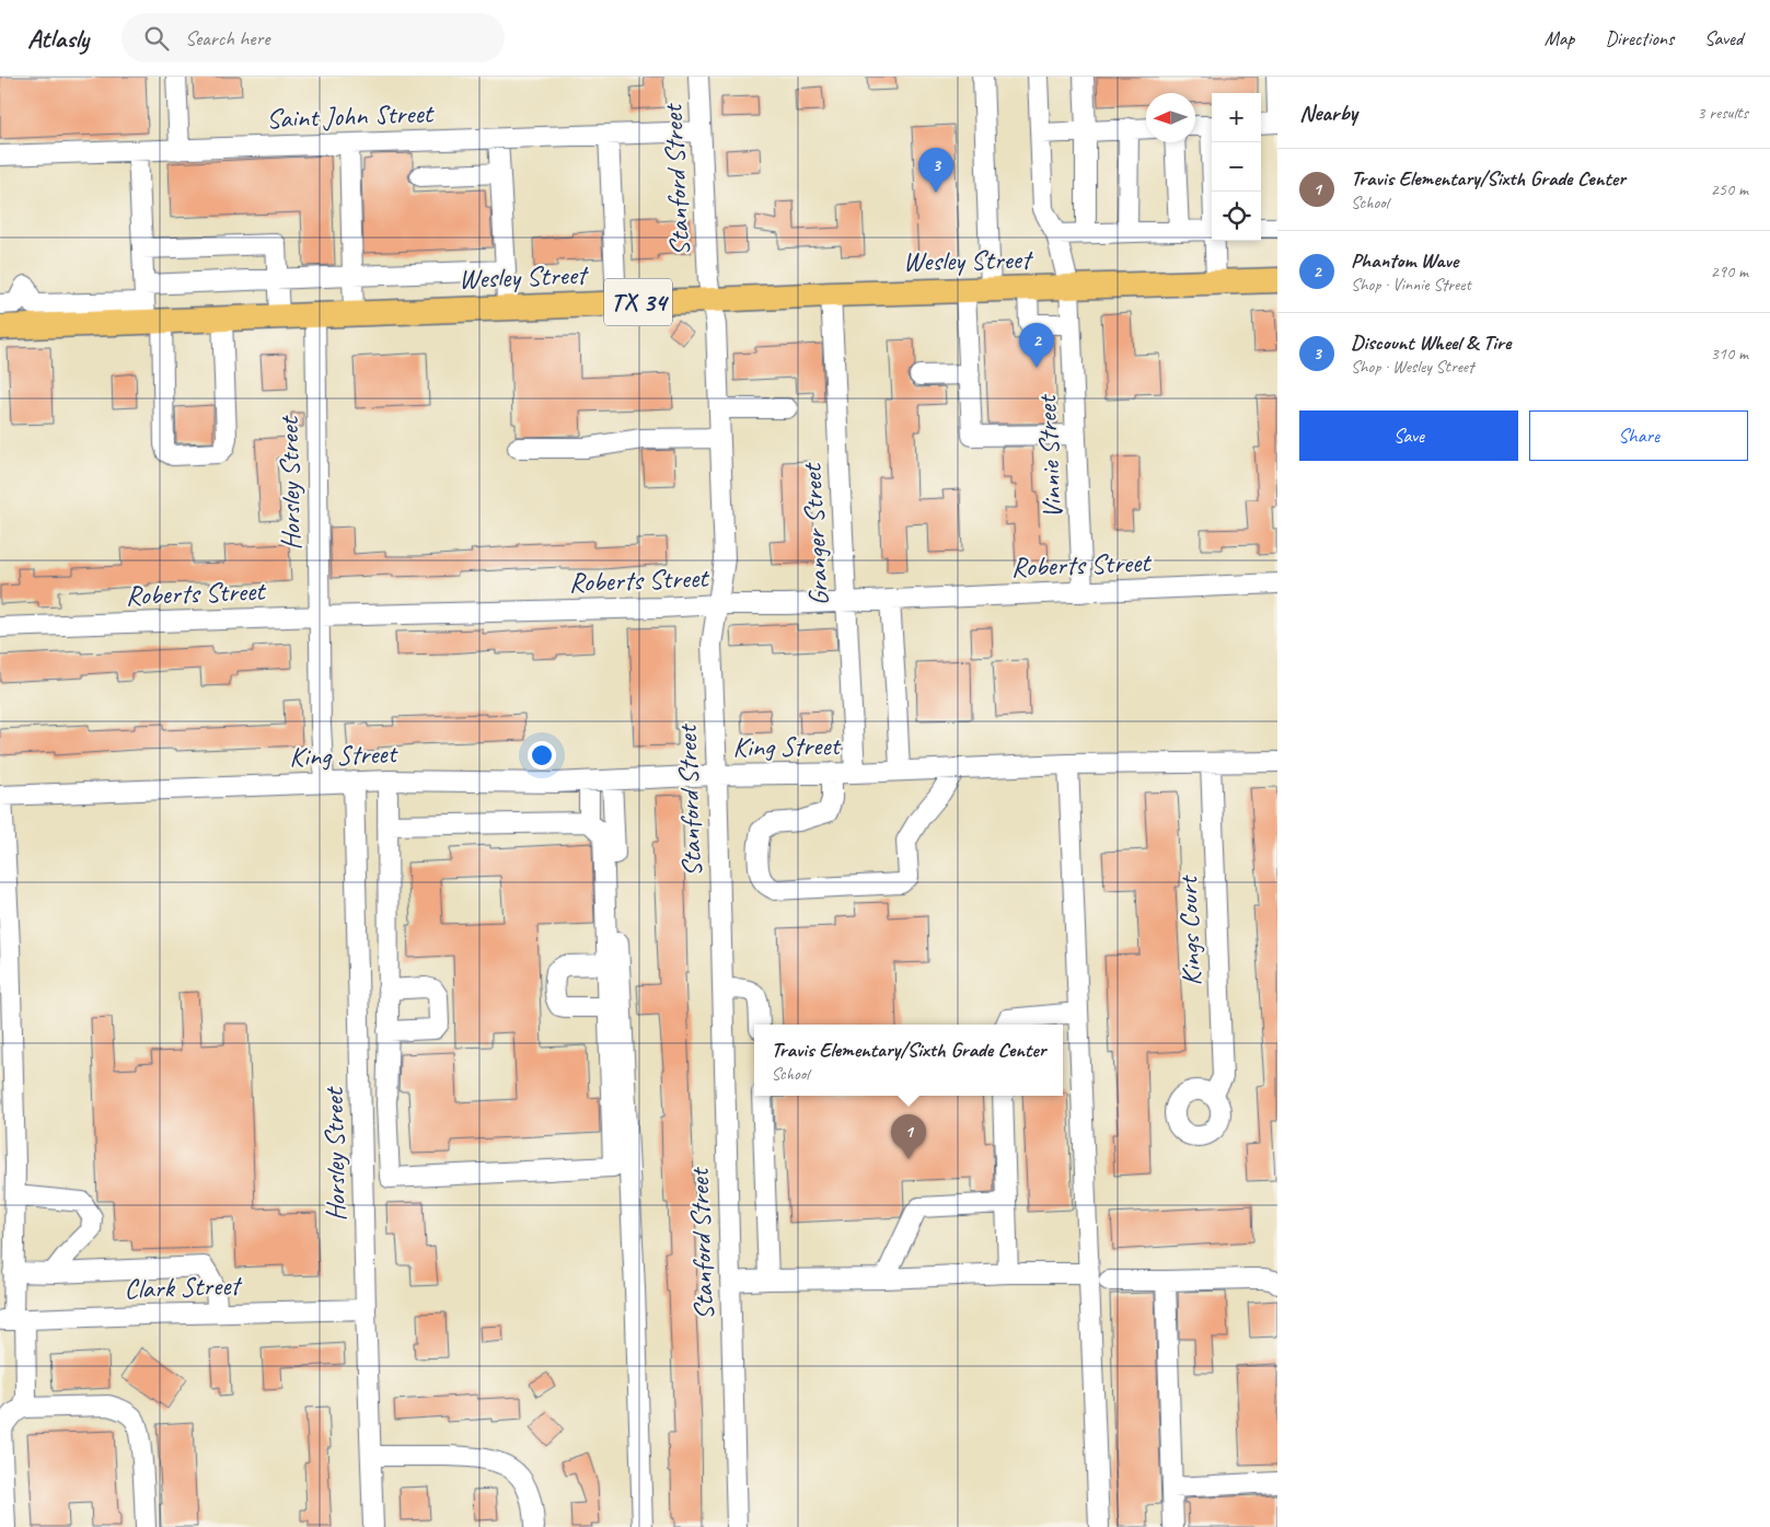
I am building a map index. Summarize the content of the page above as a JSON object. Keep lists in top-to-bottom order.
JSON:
{
  "streets": {
    "main road": ["Wesley Street", "TX 34"],
    "street": [
      "Saint John Street",
      "Stanford Street",
      "Vinnie Street",
      "Horsley Street",
      "Granger Street",
      "Roberts Street",
      "King Street",
      "Kings Court",
      "Clark Street"
    ]
  },
  "crossings": [
    ["Saint John Street", "Stanford Street"],
    ["Stanford Street", "Wesley Street"],
    ["Stanford Street", "Roberts Street"],
    ["Stanford Street", "King Street"],
    ["Wesley Street", "Vinnie Street"],
    ["Wesley Street", "Horsley Street"],
    ["Wesley Street", "Granger Street"],
    ["Vinnie Street", "Roberts Street"],
    ["Horsley Street", "Roberts Street"],
    ["Horsley Street", "King Street"],
    ["Horsley Street", "Clark Street"],
    ["Granger Street", "Roberts Street"],
    ["Granger Street", "King Street"],
    ["King Street", "Kings Court"]
  ],
  "north": "left",
  "page": {
    "header": "Atlasly",
    "search": "Search here",
    "nav": ["Map", "Directions", "Saved"],
    "heading": ["Nearby", "3 results"],
    "map_buttons": ["+", "−"],
    "pins": ["3", "2", "1"],
    "list": [
      {
        "mark": "1",
        "name": "Travis Elementary/Sixth Grade Center",
        "note": "School",
        "value": "250 m"
      },
      {
        "mark": "2",
        "name": "Phantom Wave",
        "note": "Shop · Vinnie Street",
        "value": "290 m"
      },
      {
        "mark": "3",
        "name": "Discount Wheel & Tire",
        "note": "Shop · Wesley Street",
        "value": "310 m"
      }
    ],
    "buttons": ["Save", "Share"],
    "popup": ["Travis Elementary/Sixth Grade Center", "School"]
  }
}
